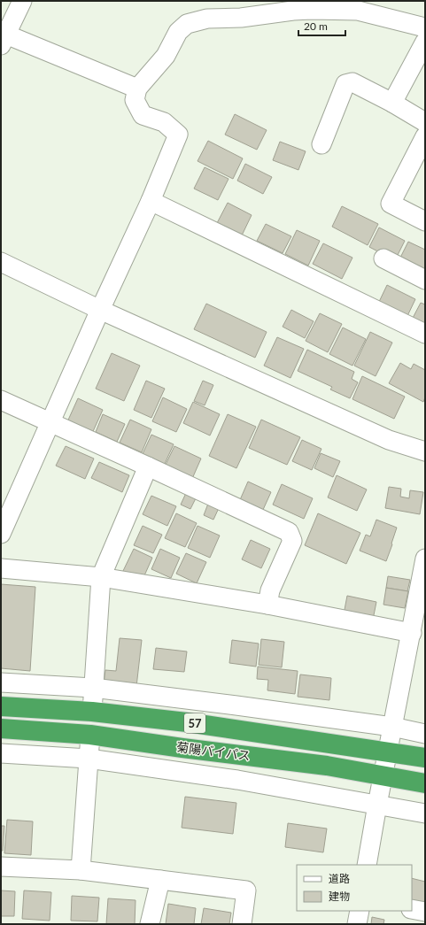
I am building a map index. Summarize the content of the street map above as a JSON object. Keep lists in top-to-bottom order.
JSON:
{
  "streets": {
    "highway": ["57", "菊陽バイパス"]
  },
  "legend": ["道路", "建物"],
  "scale_bar": "20 m"
}
